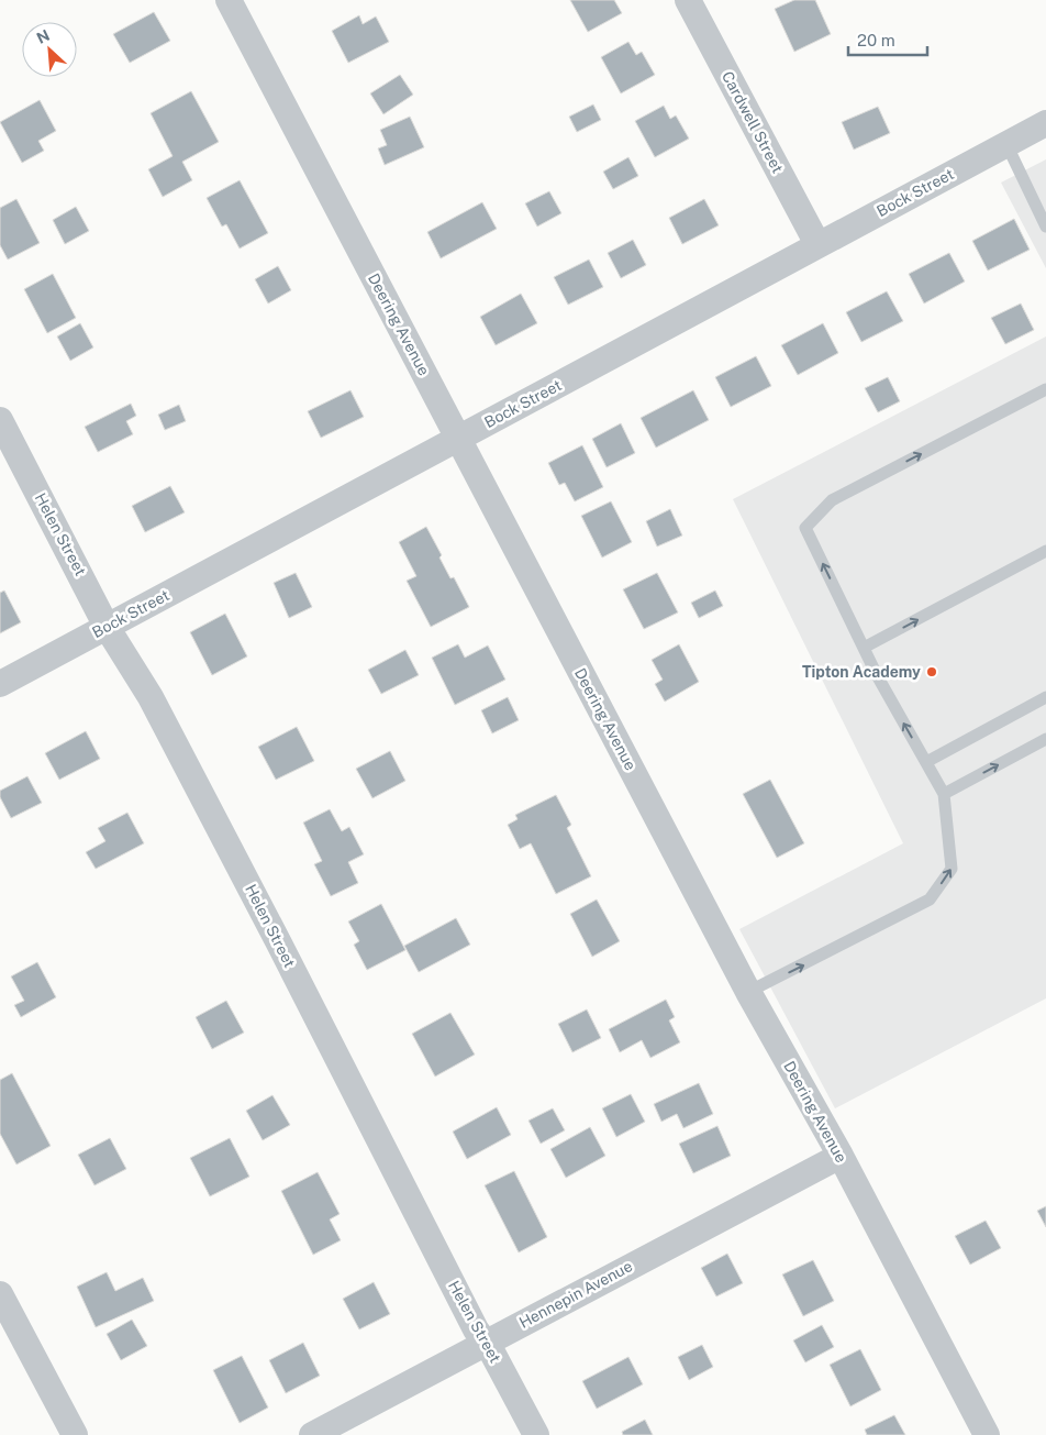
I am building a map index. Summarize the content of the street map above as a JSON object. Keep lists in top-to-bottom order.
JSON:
{
  "streets": {
    "street": [
      "Cardwell Street",
      "Bock Street",
      "Deering Avenue",
      "Helen Street",
      "Hennepin Avenue"
    ]
  },
  "crossings": [
    ["Cardwell Street", "Bock Street"],
    ["Bock Street", "Deering Avenue"],
    ["Bock Street", "Helen Street"],
    ["Deering Avenue", "Hennepin Avenue"],
    ["Helen Street", "Hennepin Avenue"]
  ],
  "places": ["Tipton Academy"],
  "scale_bar": "20 m",
  "north": "top left"
}
